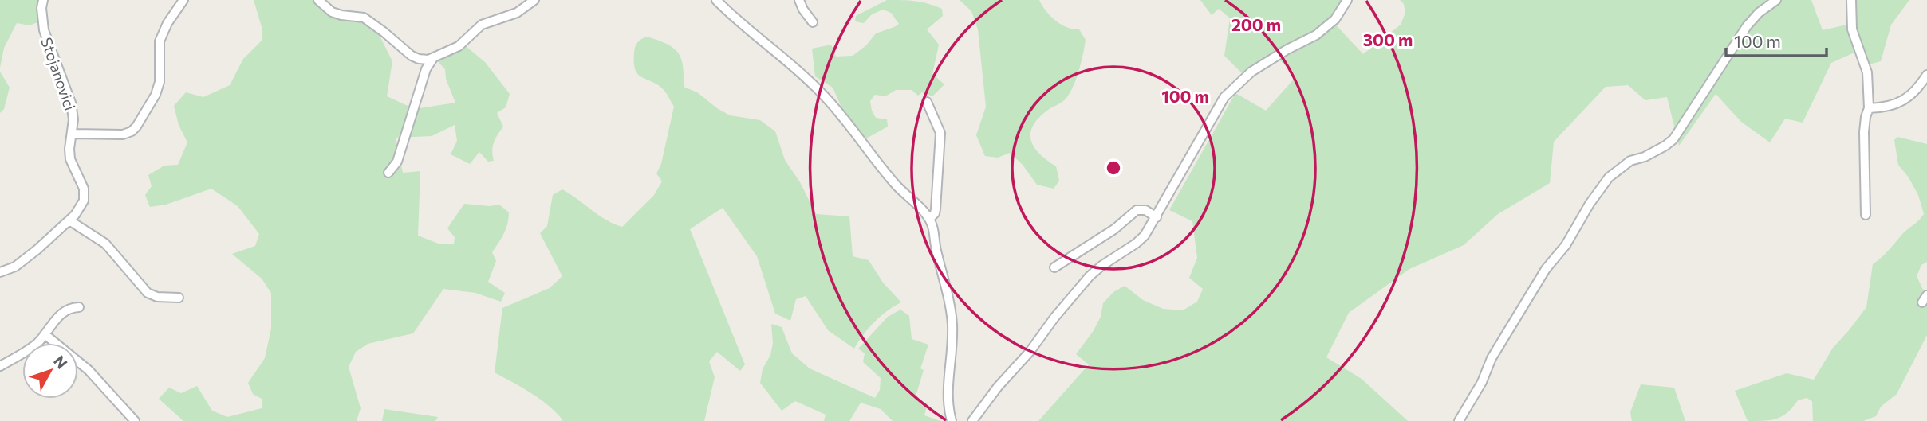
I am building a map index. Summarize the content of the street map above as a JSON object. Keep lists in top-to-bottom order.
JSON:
{
  "streets": {
    "street": ["Stojanovici"]
  },
  "scale_bar": "100 m",
  "north": "top right",
  "rings": ["200 m", "300 m", "100 m"]
}
